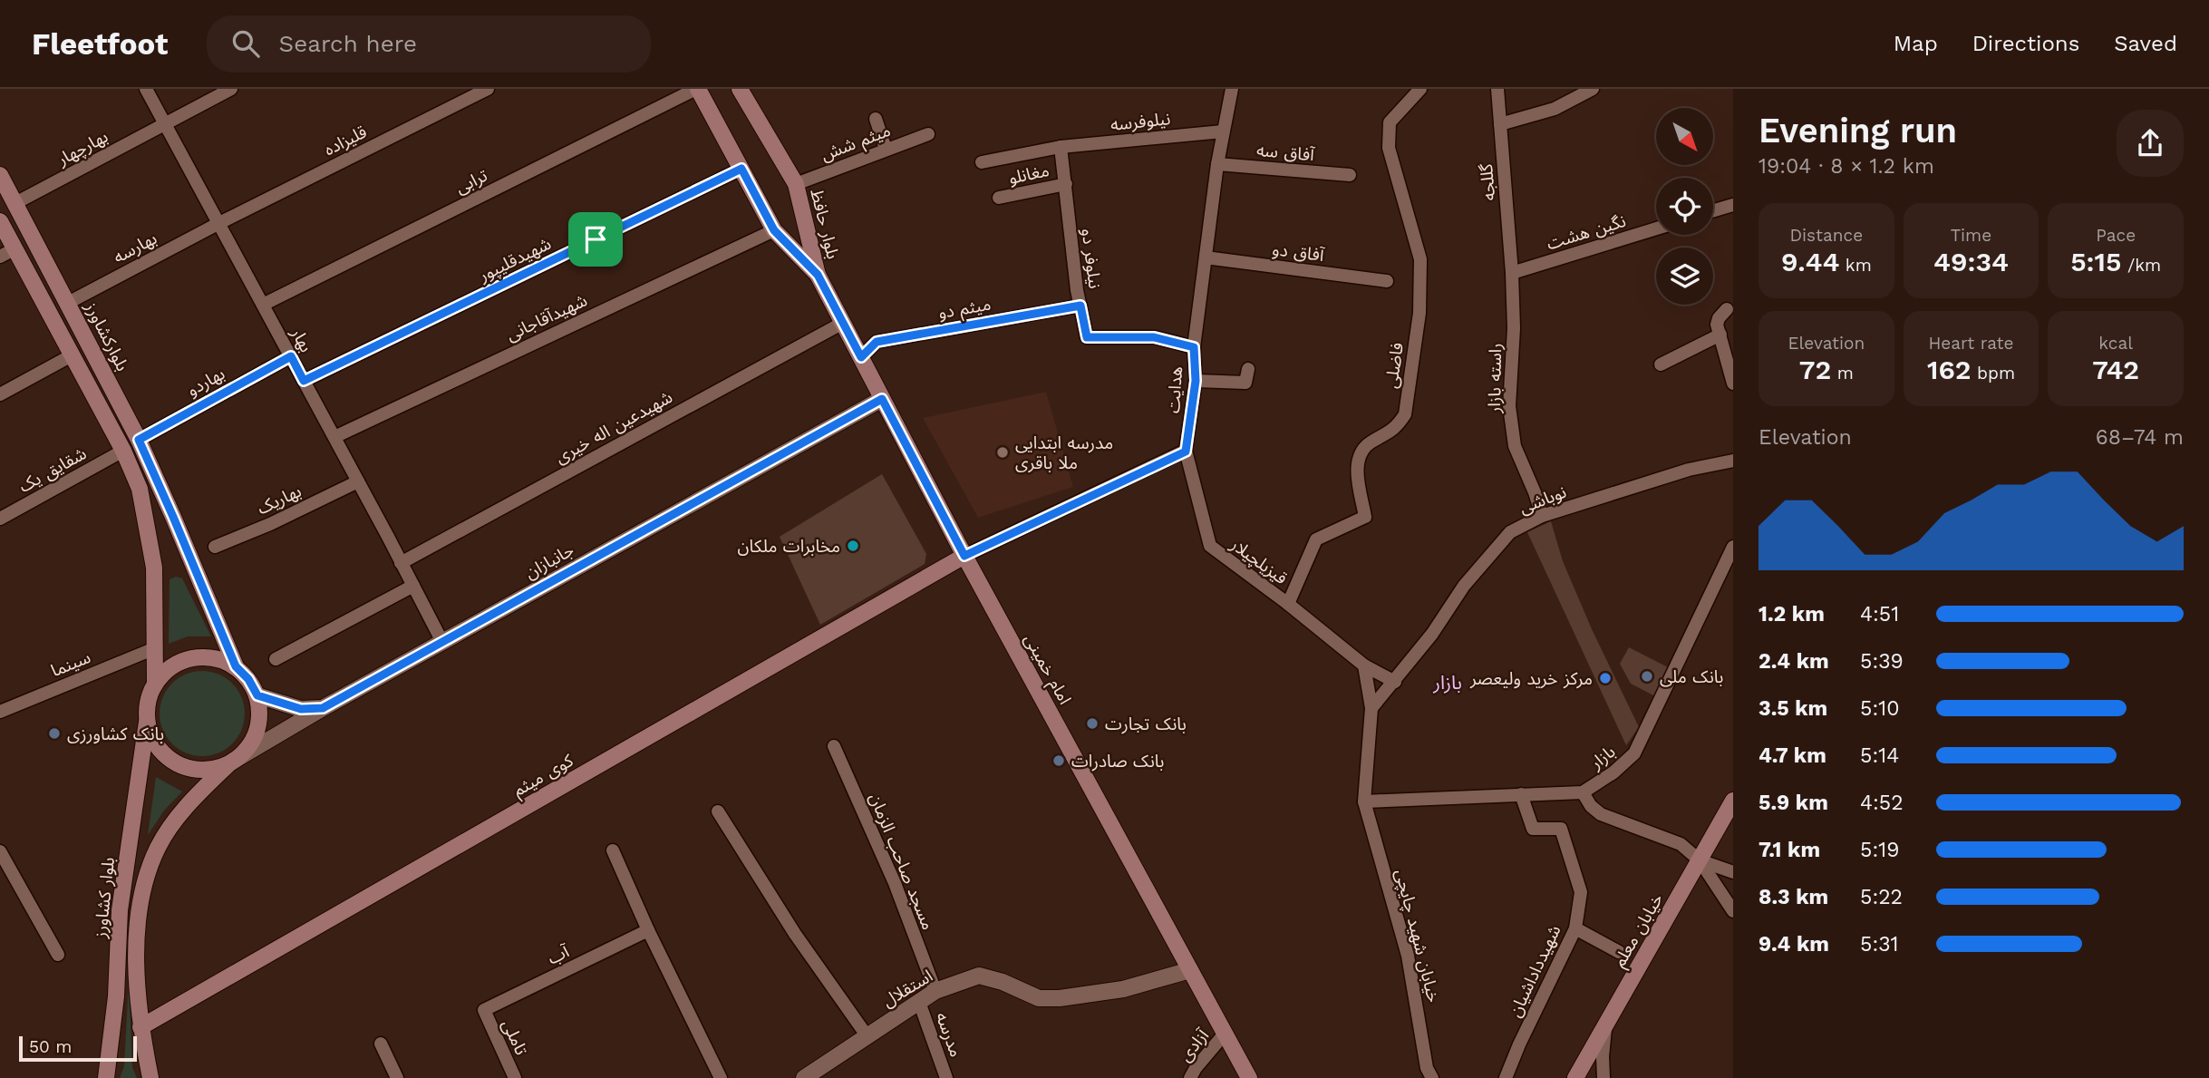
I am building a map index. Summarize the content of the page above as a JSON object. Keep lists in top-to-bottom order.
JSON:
{
  "streets": {
    "main road": [
      "بلوار حافظ",
      "بلوارکشاورز",
      "امام خمینی",
      "کوی میثم",
      "بلوار کشاورز",
      "خیابان معلم"
    ],
    "street": [
      "نیلوفرسه",
      "قلیزاده",
      "میثم شش",
      "بهارچهار",
      "آفاق سه",
      "مغانلو",
      "ترابی",
      "گللجه",
      "نگین هشت",
      "بهارسه",
      "آفاق دو",
      "نیلوفر دو",
      "شهیدقلیپور",
      "میثم دو",
      "شهیدآقاجانی",
      "بهار",
      "فاضلی",
      "راسته بازار",
      "بهاردو",
      "هدایت",
      "شهیدعین اله خیری",
      "شقایق یک",
      "بهاریک",
      "نوباشی",
      "جانبازان",
      "قیزیلچیلار",
      "سینما",
      "بازار",
      "مسجد صاحب الزمان",
      "خیابان شهید چایچی",
      "آب",
      "شهیدداداشیان",
      "استقلال",
      "مدرسه",
      "تاملی",
      "آزادی"
    ]
  },
  "crossings": [
    ["نیلوفرسه", "نیلوفر دو"],
    ["نیلوفرسه", "هدایت"],
    ["قلیزاده", "بهارسه"],
    ["قلیزاده", "بهار"],
    ["میثم شش", "بلوار حافظ"],
    ["بهارچهار", "بلوارکشاورز"],
    ["بهارچهار", "بهار"],
    ["آفاق سه", "هدایت"],
    ["مغانلو", "نیلوفر دو"],
    ["ترابی", "بلوار حافظ"],
    ["ترابی", "بهار"],
    ["گللجه", "نگین هشت"],
    ["گللجه", "راسته بازار"],
    ["بلوار حافظ", "شهیدقلیپور"],
    ["بلوار حافظ", "شهیدآقاجانی"],
    ["بلوار حافظ", "امام خمینی"],
    ["نگین هشت", "راسته بازار"],
    ["بهارسه", "بلوارکشاورز"],
    ["بهارسه", "بهار"],
    ["آفاق دو", "هدایت"],
    ["نیلوفر دو", "میثم دو"],
    ["نیلوفر دو", "هدایت"],
    ["شهیدقلیپور", "بهار"],
    ["میثم دو", "امام خمینی"],
    ["شهیدآقاجانی", "بهار"],
    ["بلوارکشاورز", "بهاردو"],
    ["بلوارکشاورز", "جانبازان"],
    ["بلوارکشاورز", "بلوار کشاورز"],
    ["بهار", "بهاردو"],
    ["بهار", "شهیدعین اله خیری"],
    ["بهار", "بهاریک"],
    ["بهار", "جانبازان"],
    ["فاضلی", "قیزیلچیلار"],
    ["راسته بازار", "نوباشی"],
    ["هدایت", "قیزیلچیلار"],
    ["شهیدعین اله خیری", "امام خمینی"],
    ["نوباشی", "قیزیلچیلار"],
    ["جانبازان", "امام خمینی"],
    ["جانبازان", "بلوار کشاورز"],
    ["امام خمینی", "کوی میثم"],
    ["امام خمینی", "استقلال"],
    ["امام خمینی", "آزادی"],
    ["بازار", "خیابان شهید چایچی"],
    ["بازار", "شهیدداداشیان"],
    ["کوی میثم", "بلوار کشاورز"],
    ["مسجد صاحب الزمان", "استقلال"],
    ["آب", "تاملی"],
    ["استقلال", "مدرسه"]
  ],
  "districts": ["بازار"],
  "places": [
    "مدرسه ابتدایی ملا باقری",
    "مخابرات ملکان",
    "بانک ملی",
    "مرکز خرید ولیعصر",
    "بانک تجارت",
    "بانک کشاورزی",
    "بانک صادرات"
  ],
  "scale_bar": "50 m",
  "north": "bottom right",
  "page": {
    "header": "Fleetfoot",
    "search": "Search here",
    "nav": ["Map", "Directions", "Saved"],
    "heading": ["Evening run", "19:04 · 8 × 1.2 km"],
    "stats": [
      ["Distance", "9.44 km"],
      ["Time", "49:34"],
      ["Pace", "5:15 /km"],
      ["Elevation", "72 m"],
      ["Heart rate", "162 bpm"],
      ["kcal", "742"]
    ],
    "chart": ["Elevation", "68–74 m"],
    "list": [
      {
        "name": "1.2 km",
        "note": "4:51"
      },
      {
        "name": "2.4 km",
        "note": "5:39"
      },
      {
        "name": "3.5 km",
        "note": "5:10"
      },
      {
        "name": "4.7 km",
        "note": "5:14"
      },
      {
        "name": "5.9 km",
        "note": "4:52"
      },
      {
        "name": "7.1 km",
        "note": "5:19"
      },
      {
        "name": "8.3 km",
        "note": "5:22"
      },
      {
        "name": "9.4 km",
        "note": "5:31"
      }
    ],
    "scale": "50 m"
  }
}
